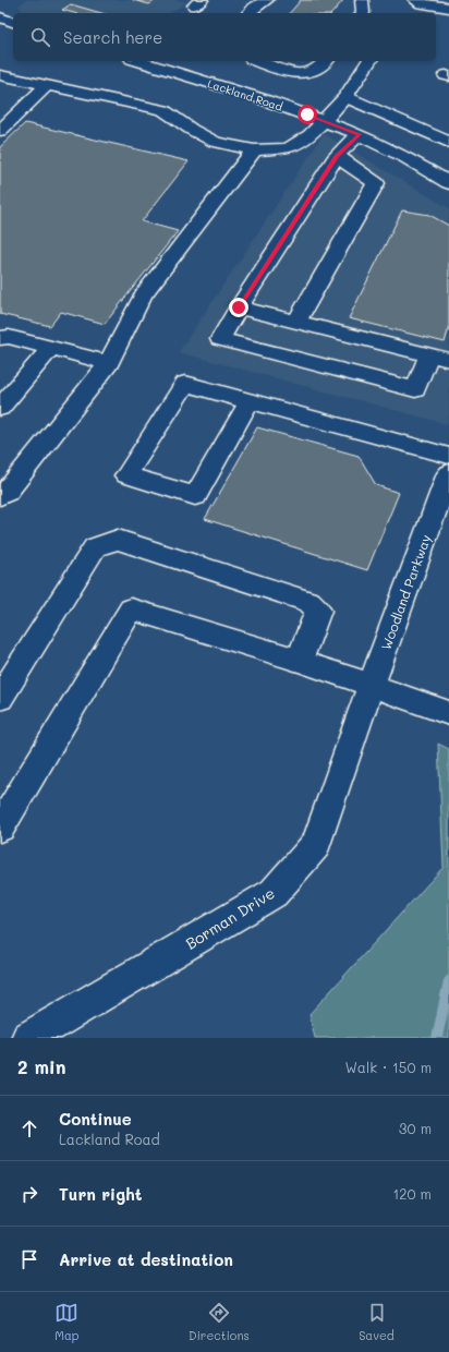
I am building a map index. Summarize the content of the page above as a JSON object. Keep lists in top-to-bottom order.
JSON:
{
  "streets": {
    "street": ["Lackland Road", "Woodland Parkway", "Borman Drive"]
  },
  "crossings": [
    ["Woodland Parkway", "Borman Drive"]
  ],
  "page": {
    "search": "Search here",
    "heading": ["2 min", "Walk · 150 m"],
    "list": [
      ["Continue", "Lackland Road", "30 m"],
      ["Turn right", "120 m"],
      "Arrive at destination"
    ],
    "nav": ["Map", "Directions", "Saved"]
  }
}
